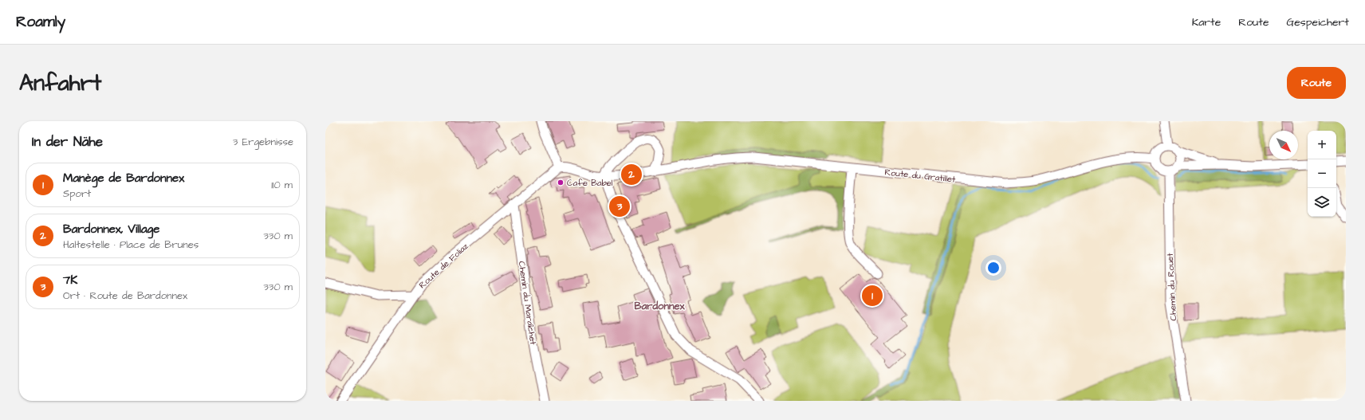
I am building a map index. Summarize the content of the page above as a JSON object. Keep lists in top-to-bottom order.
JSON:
{
  "streets": {
    "street": [
      "Route du Gratillet",
      "Route de Foliaz",
      "Chemin du Rouet",
      "Chemin du Maraîchet"
    ]
  },
  "crossings": [
    ["Route du Gratillet", "Route de Foliaz"],
    ["Route du Gratillet", "Chemin du Rouet"],
    ["Route de Foliaz", "Chemin du Maraîchet"]
  ],
  "districts": ["Bardonnex"],
  "places": ["Cafe Babel"],
  "north": "bottom right",
  "page": {
    "header": "Roamly",
    "nav": ["Karte", "Route", "Gespeichert"],
    "buttons": "Route",
    "title": "Anfahrt",
    "heading": ["In der Nähe", "3 Ergebnisse"],
    "map_buttons": ["+", "−"],
    "list": [
      {
        "mark": "1",
        "name": "Manège de Bardonnex",
        "note": "Sport",
        "value": "110 m"
      },
      {
        "mark": "2",
        "name": "Bardonnex, Village",
        "note": "Haltestelle · Place de Brunes",
        "value": "330 m"
      },
      {
        "mark": "3",
        "name": "7K",
        "note": "Ort · Route de Bardonnex",
        "value": "330 m"
      }
    ],
    "pins": ["2", "3", "1"]
  }
}
